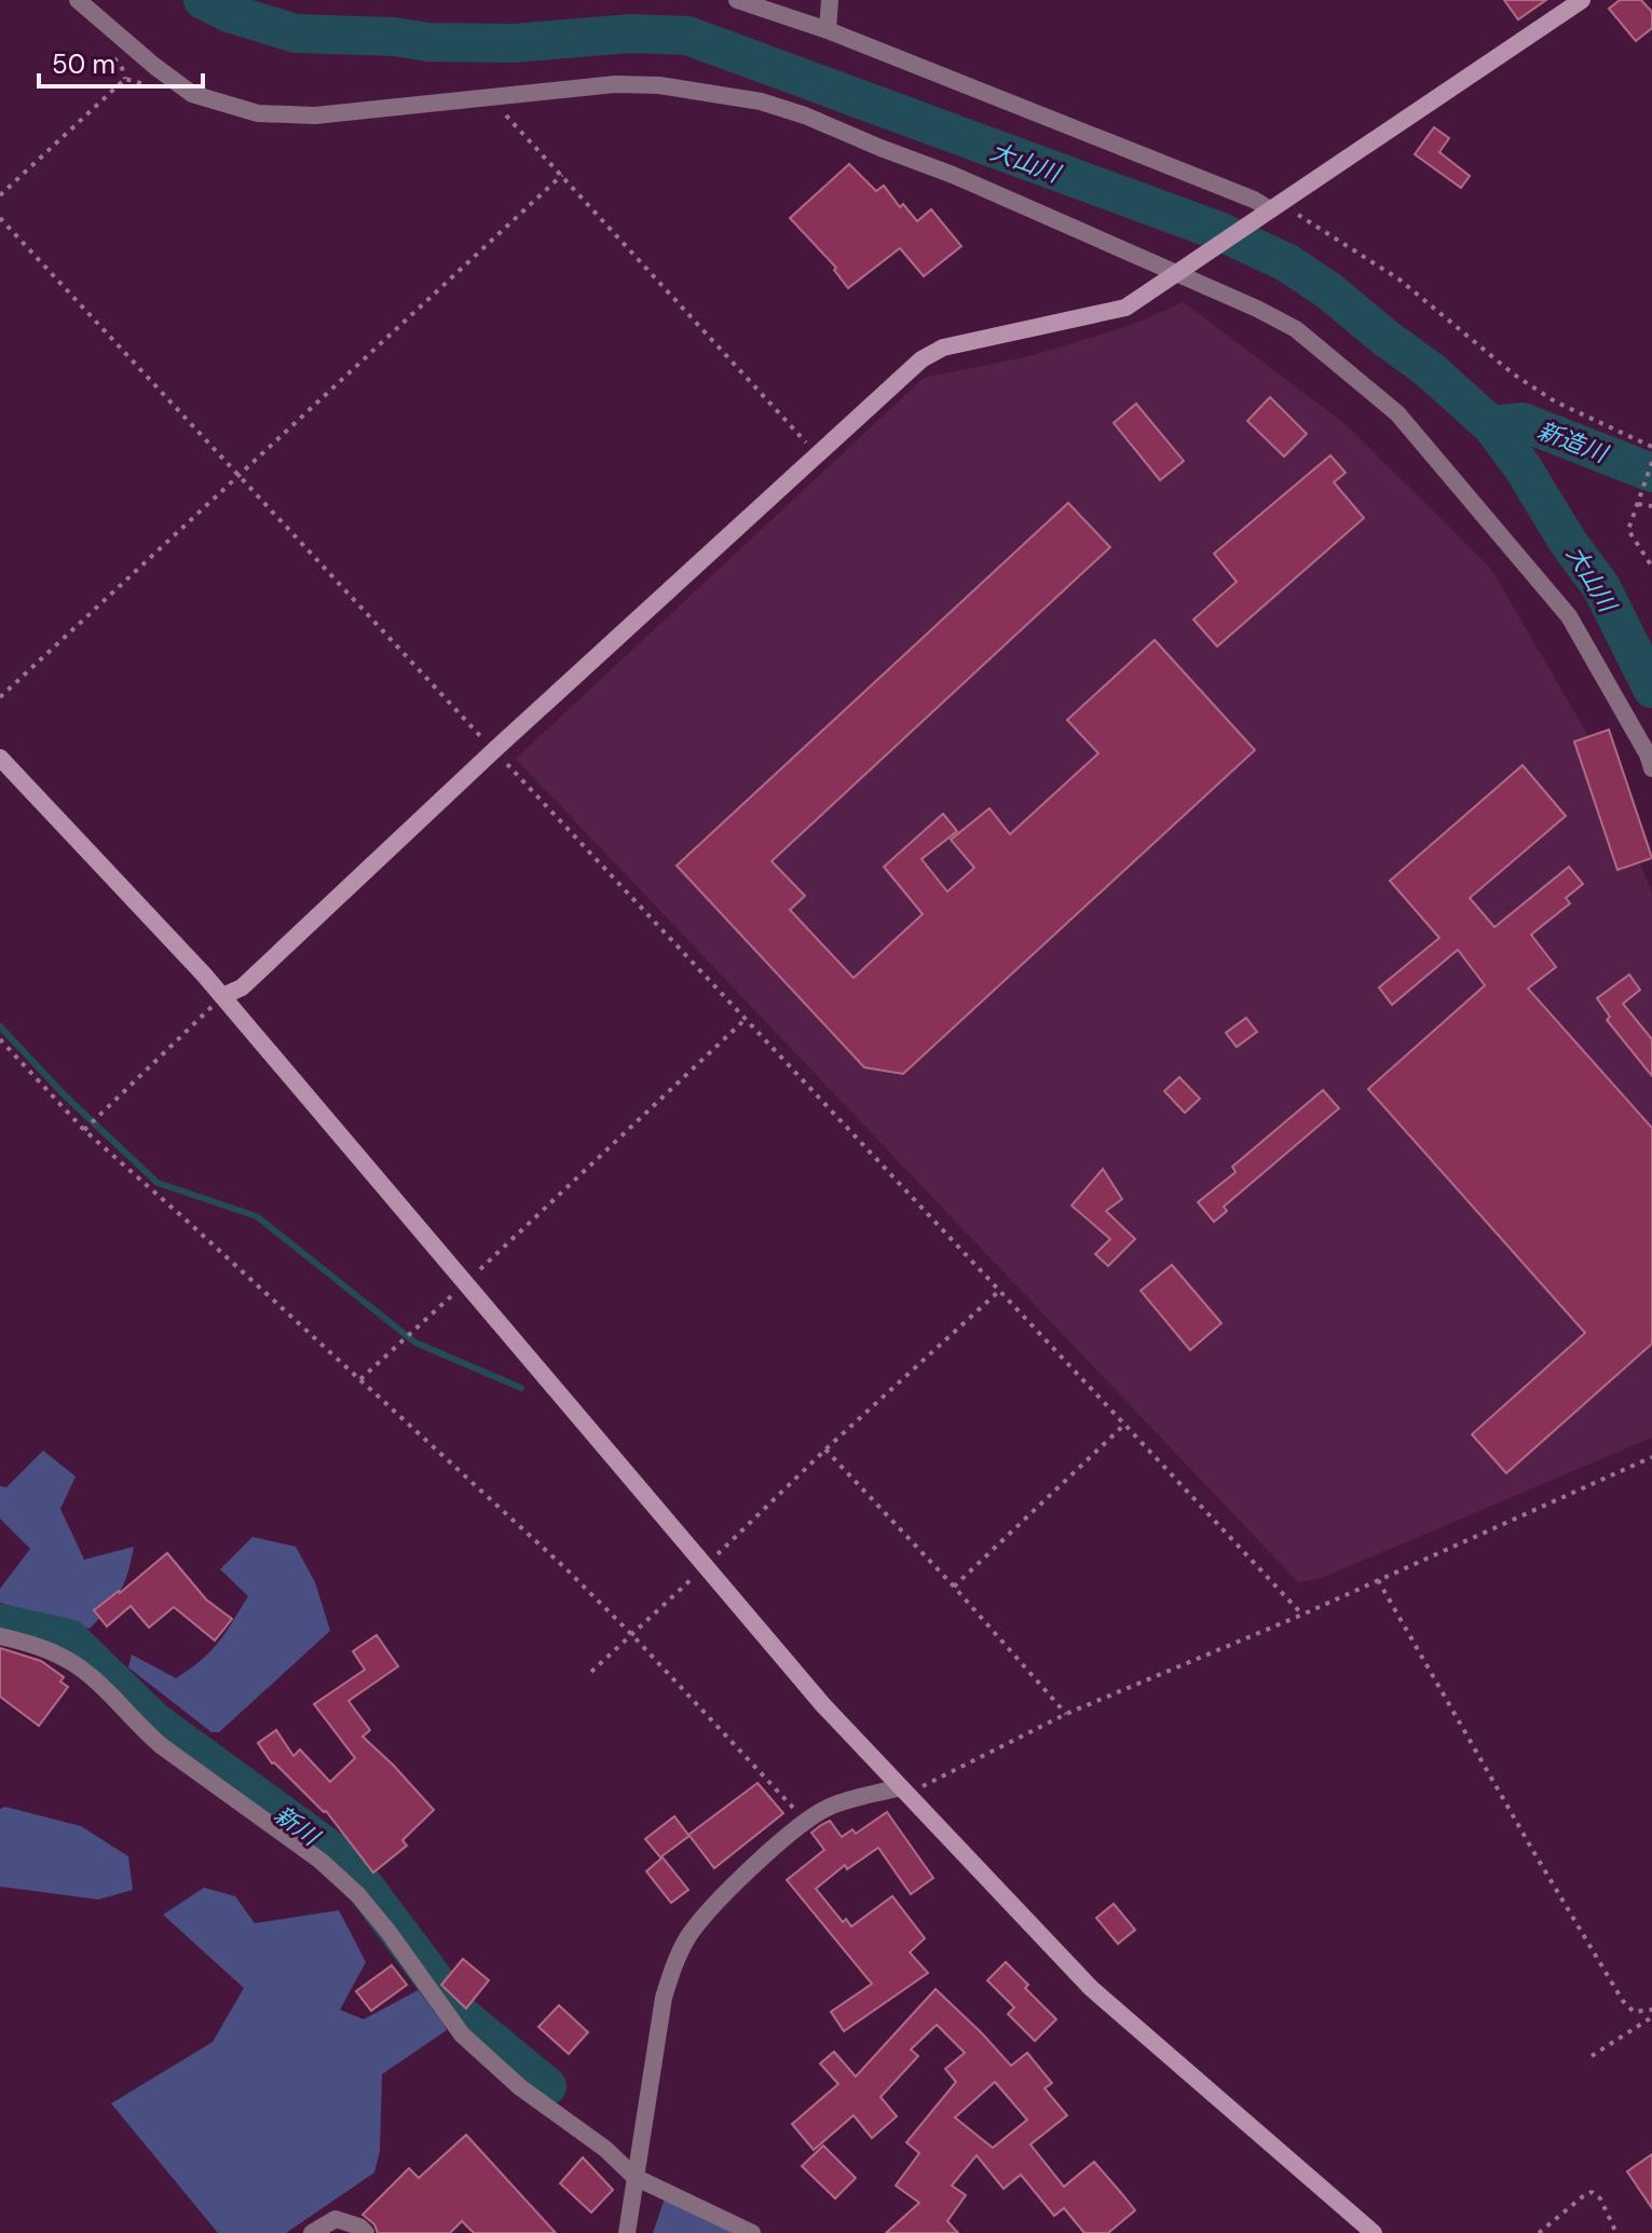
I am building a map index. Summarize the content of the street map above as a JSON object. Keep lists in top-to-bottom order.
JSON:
{
  "water": ["大山川", "新造川", "新川"],
  "scale_bar": "50 m"
}
